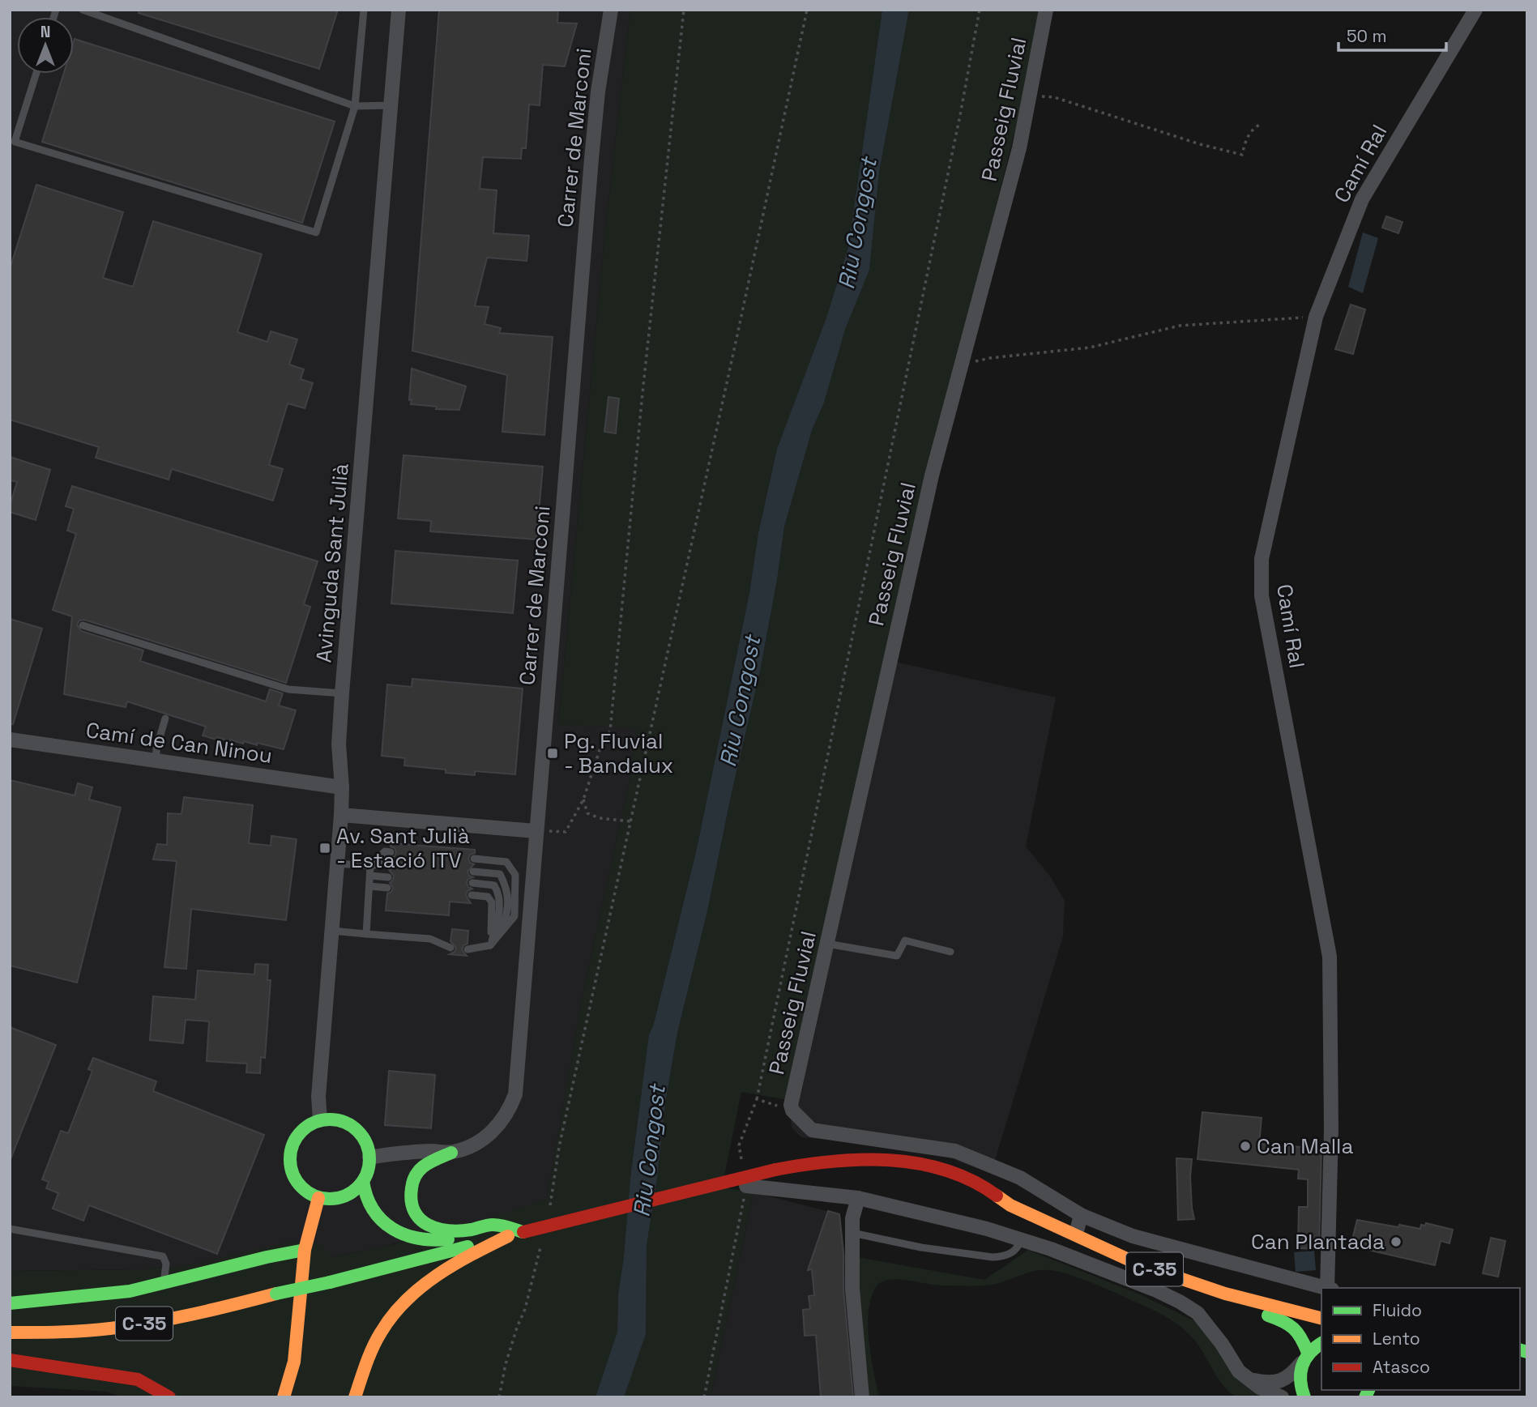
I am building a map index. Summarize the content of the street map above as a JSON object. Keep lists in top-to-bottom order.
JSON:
{
  "streets": {
    "main road": ["C-35"],
    "street": [
      "Passeig Fluvial",
      "Carrer de Marconi",
      "Camí Ral",
      "Avinguda Sant Julià",
      "Camí de Can Ninou"
    ]
  },
  "crossings": [
    ["Avinguda Sant Julià", "Camí de Can Ninou"]
  ],
  "water": ["Riu Congost"],
  "places": {
    "transit": ["Pg. Fluvial - Bandalux", "Av. Sant Julià - Estació ITV"],
    "other": ["Can Malla", "Can Plantada"]
  },
  "legend": ["Fluido", "Lento", "Atasco"],
  "scale_bar": "50 m",
  "north": "top"
}
